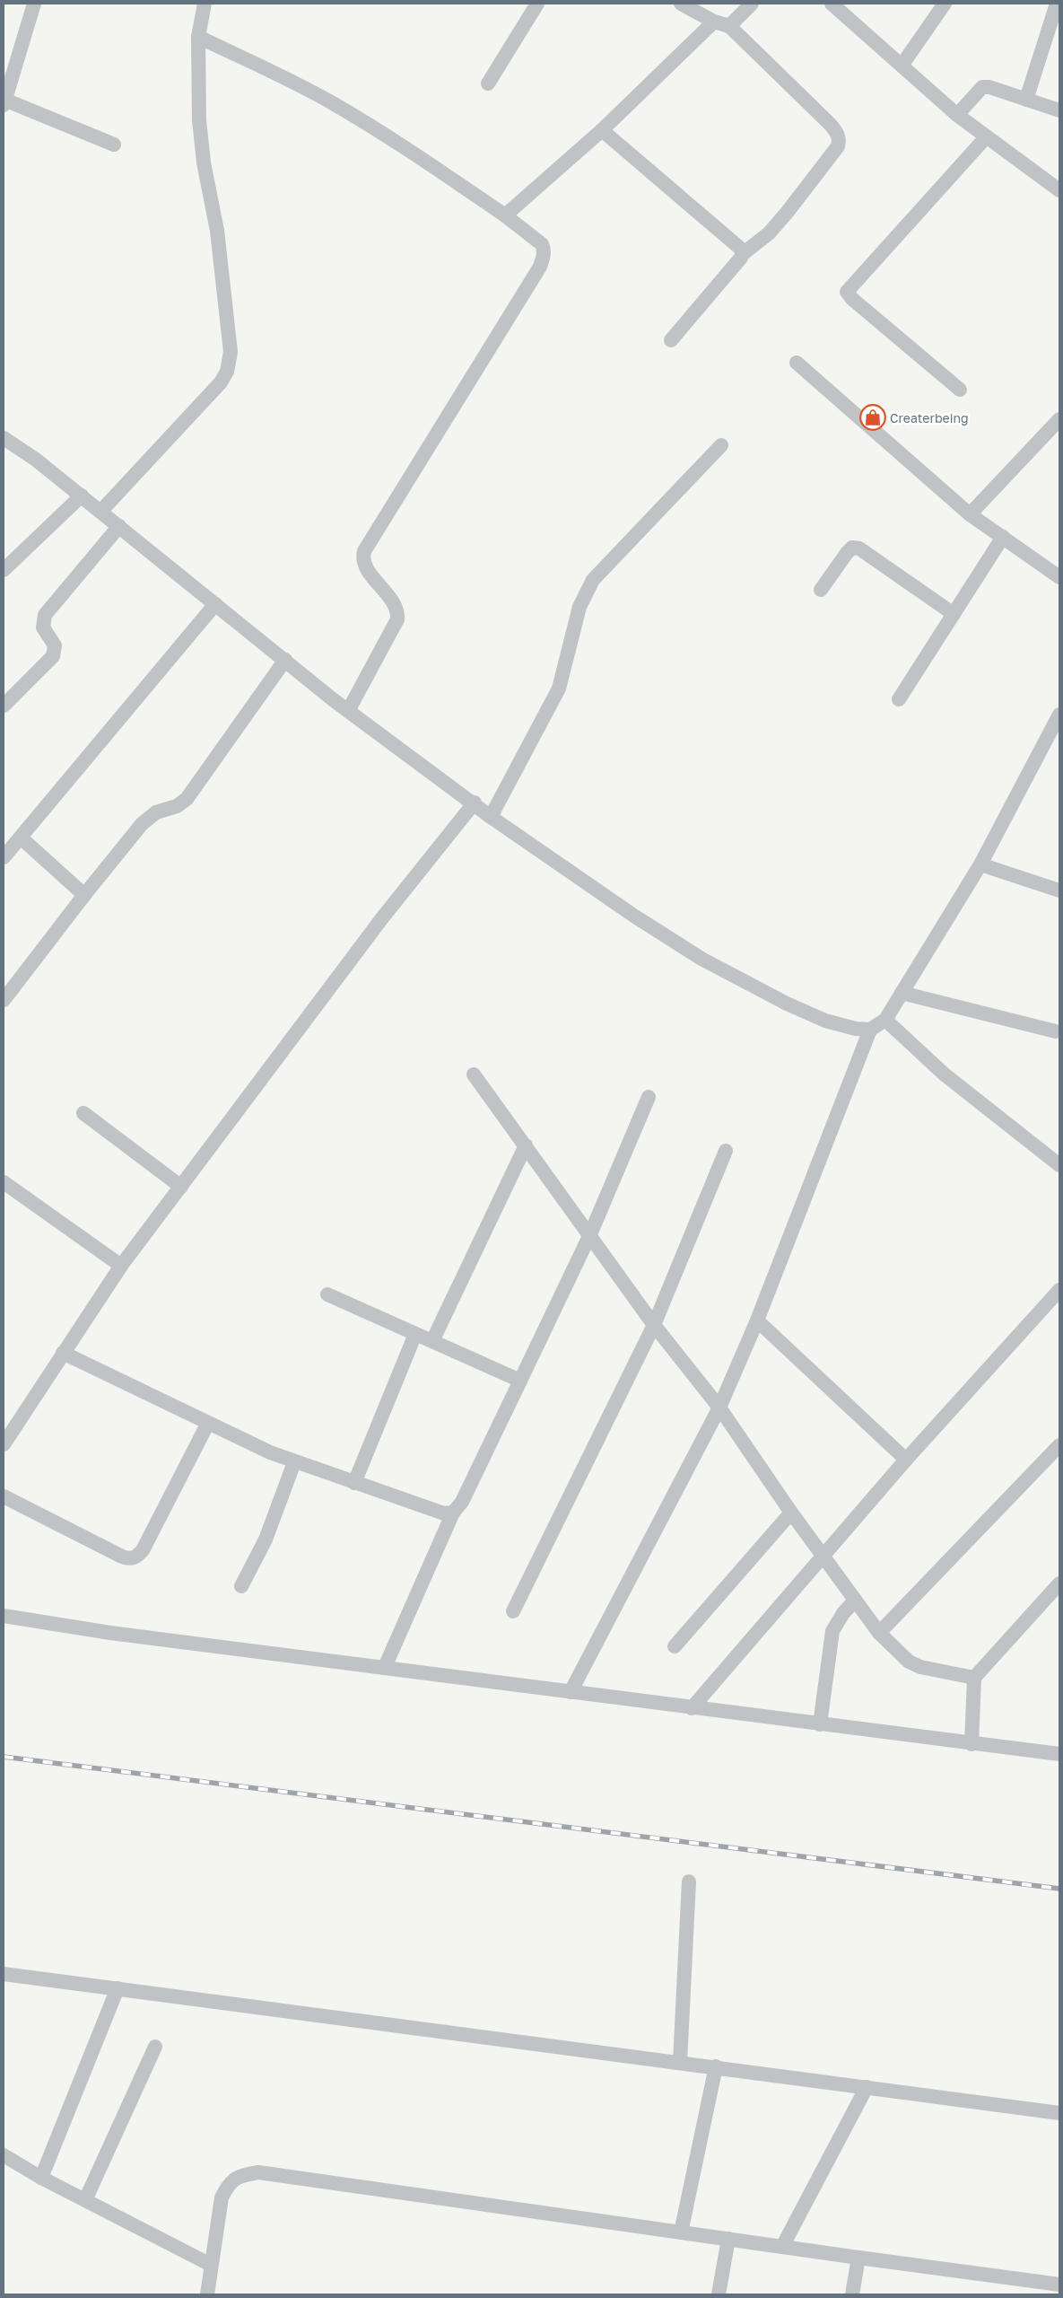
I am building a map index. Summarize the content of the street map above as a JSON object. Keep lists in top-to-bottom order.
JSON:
{
  "places": {
    "shop": ["Createrbeing"]
  }
}
